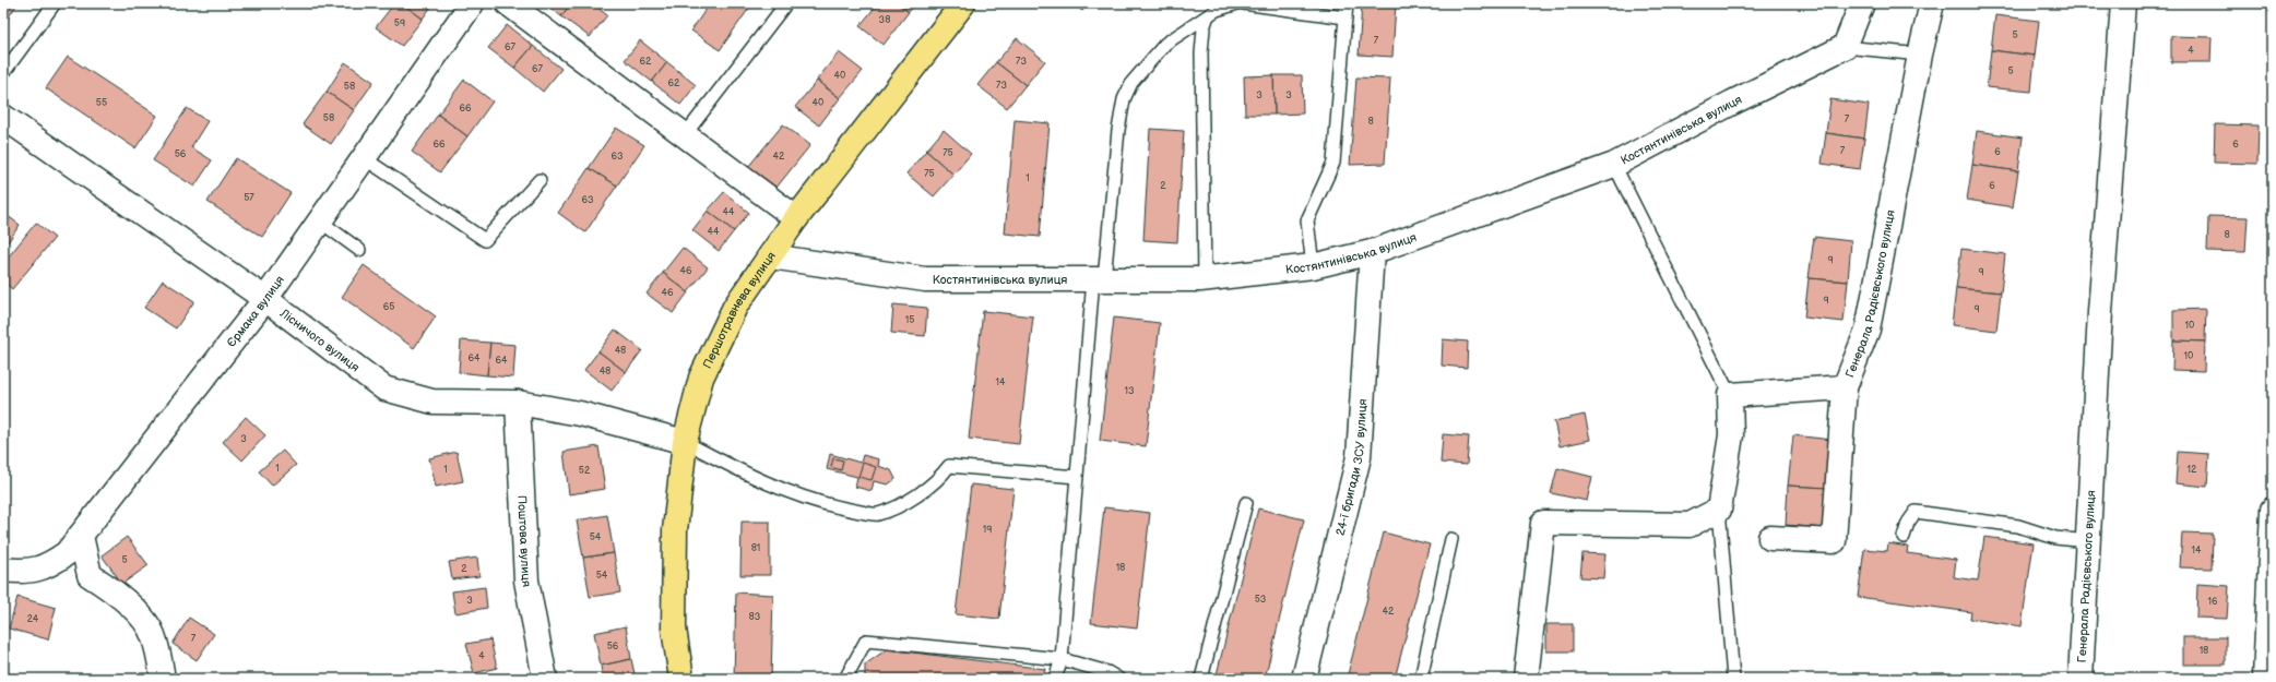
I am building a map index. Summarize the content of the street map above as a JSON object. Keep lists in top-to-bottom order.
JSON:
{
  "streets": {
    "main road": ["Першотравнева вулиця"],
    "street": [
      "Костянтинівська вулиця",
      "Генерала Радієвського вулиця",
      "Єрмака вулиця",
      "Лісничого вулиця",
      "24-ї бригади ЗСУ вулиця",
      "Поштова вулиця"
    ]
  },
  "crossings": [
    ["Костянтинівська вулиця", "Першотравнева вулиця"],
    ["Костянтинівська вулиця", "24-ї бригади ЗСУ вулиця"],
    ["Єрмака вулиця", "Лісничого вулиця"],
    ["Першотравнева вулиця", "Лісничого вулиця"],
    ["Лісничого вулиця", "Поштова вулиця"]
  ],
  "house_numbers": [
    "38",
    "59",
    "5",
    "7",
    "67",
    "4",
    "62",
    "73",
    "67",
    "5",
    "40",
    "62",
    "73",
    "58",
    "3",
    "3",
    "55",
    "40",
    "66",
    "58",
    "7",
    "8",
    "66",
    "6",
    "7",
    "6",
    "75",
    "56",
    "63",
    "42",
    "75",
    "1",
    "2",
    "6",
    "57",
    "63",
    "44",
    "44",
    "8",
    "9",
    "46",
    "9",
    "46",
    "9",
    "65",
    "9",
    "15",
    "10",
    "48",
    "10",
    "64",
    "64",
    "48",
    "14",
    "13",
    "3",
    "1",
    "1",
    "12",
    "52",
    "19",
    "54",
    "81",
    "14",
    "5",
    "18",
    "2",
    "54",
    "53",
    "3",
    "16",
    "42",
    "83",
    "24",
    "7",
    "56",
    "18",
    "4"
  ]
}
